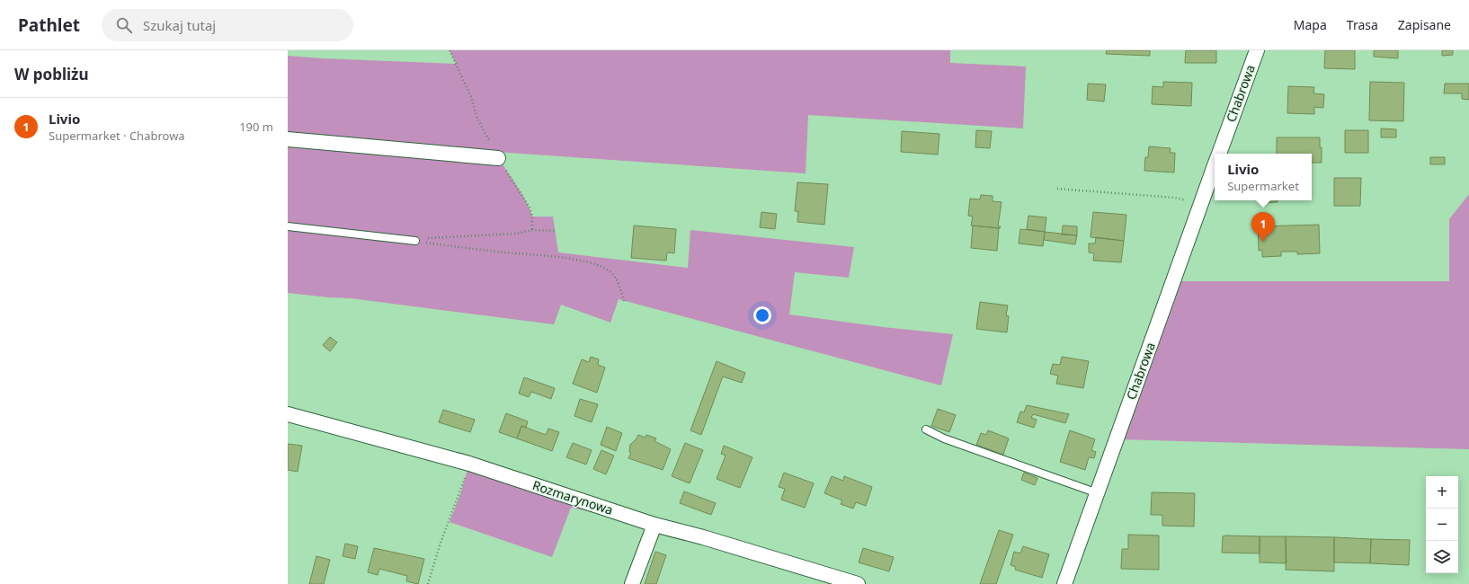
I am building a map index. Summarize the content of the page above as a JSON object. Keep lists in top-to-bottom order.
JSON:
{
  "streets": {
    "street": ["Chabrowa", "Rozmarynowa"]
  },
  "page": {
    "header": "Pathlet",
    "search": "Szukaj tutaj",
    "nav": ["Mapa", "Trasa", "Zapisane"],
    "heading": "W pobliżu",
    "list": [
      {
        "mark": "1",
        "name": "Livio",
        "note": "Supermarket · Chabrowa",
        "value": "190 m"
      }
    ],
    "popup": ["Livio", "Supermarket"],
    "pins": "1",
    "map_buttons": ["+", "−"]
  }
}
